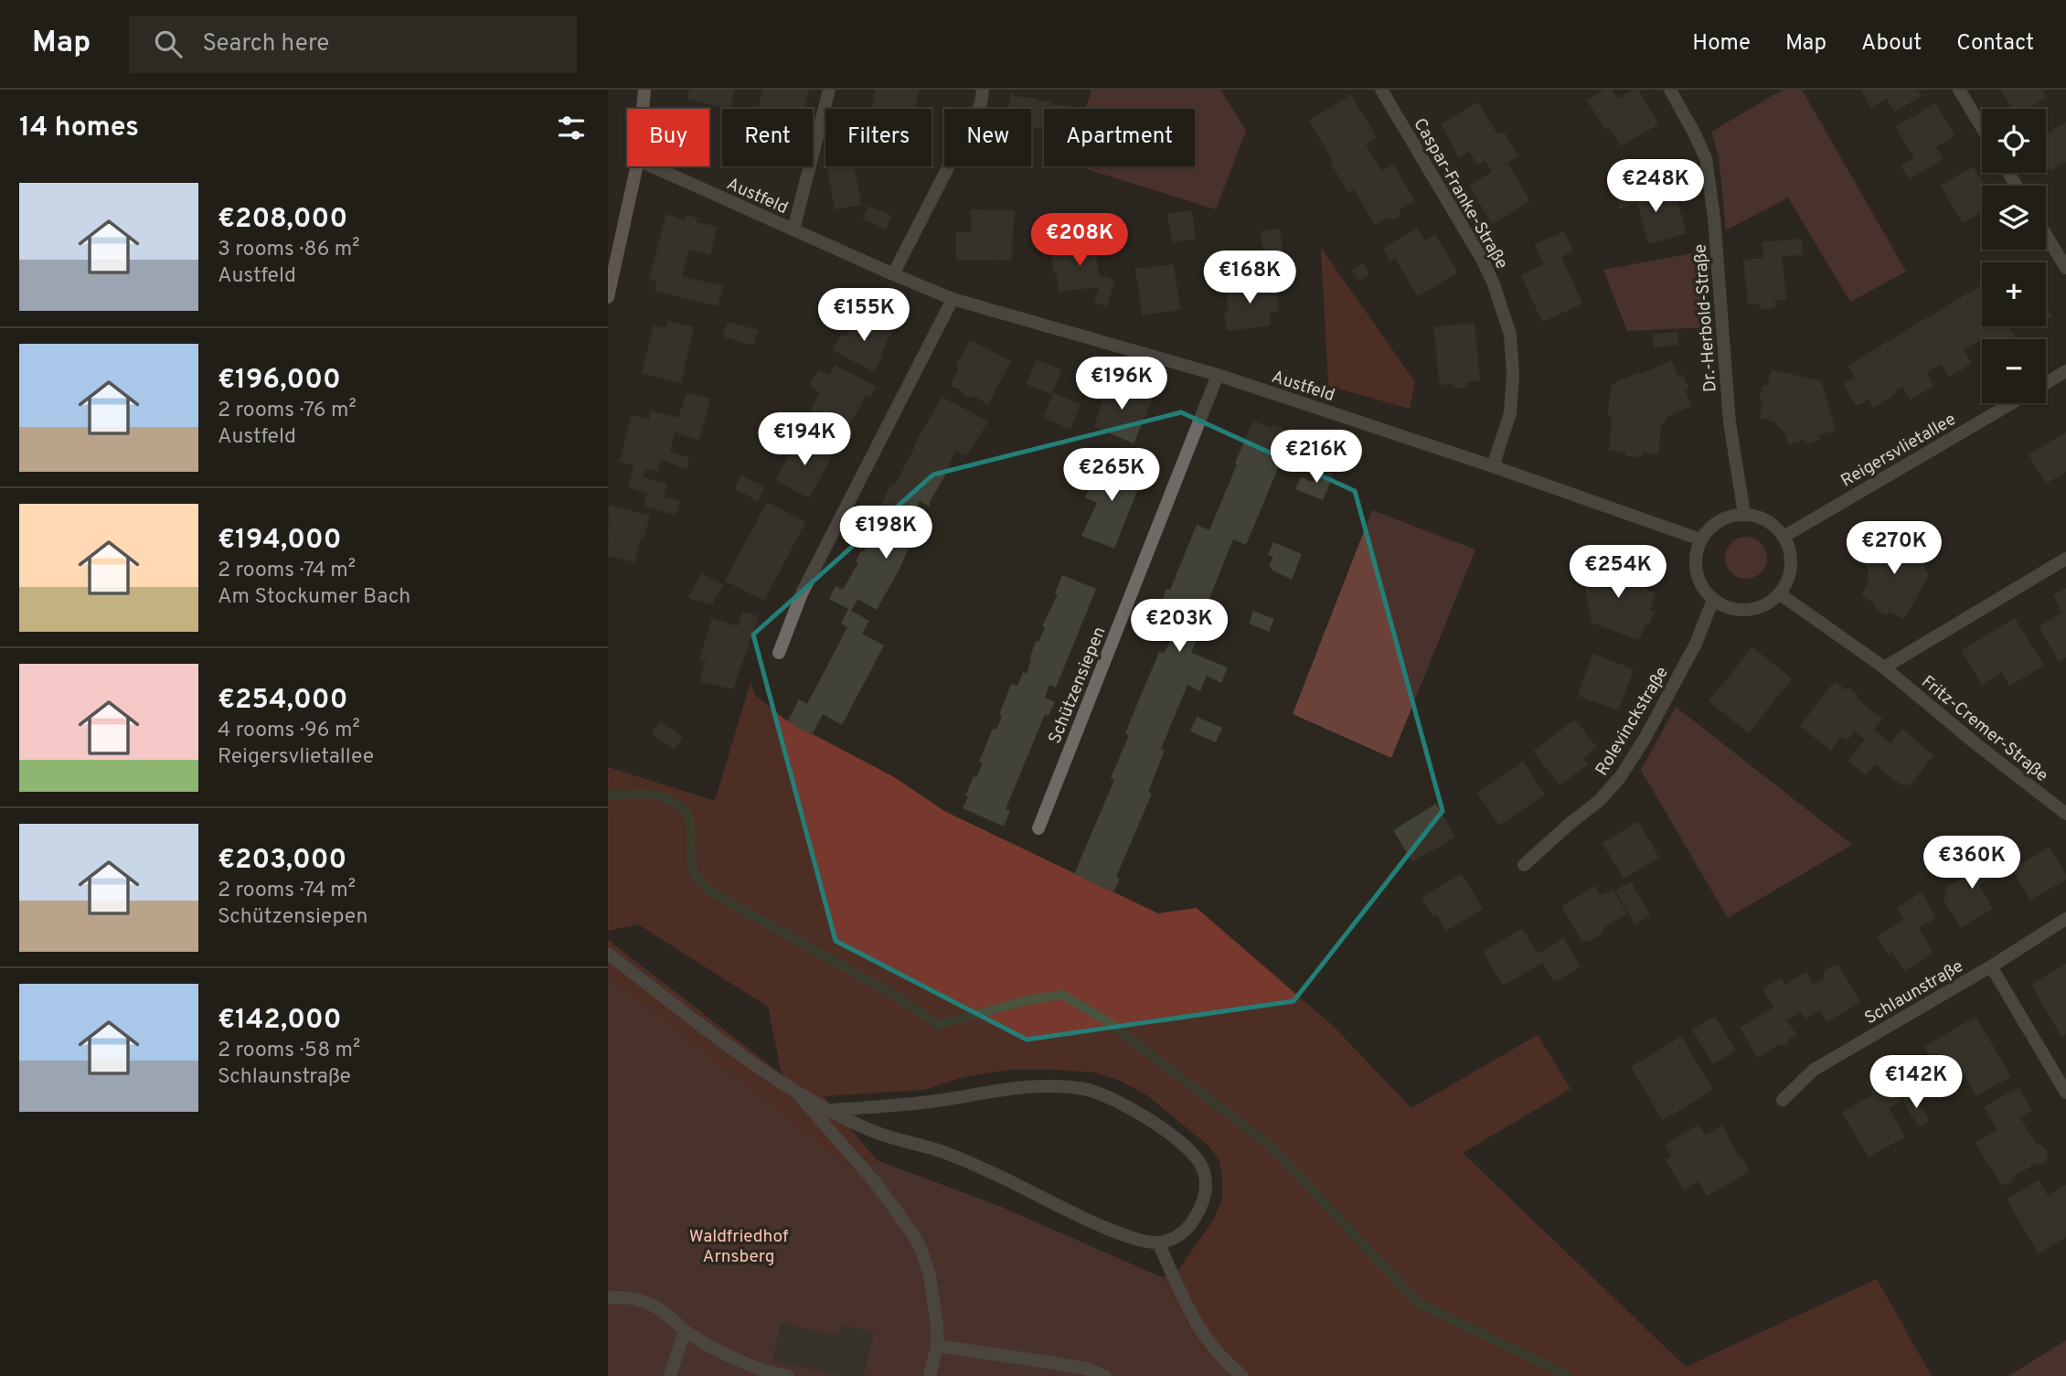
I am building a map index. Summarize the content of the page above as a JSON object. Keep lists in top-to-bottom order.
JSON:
{
  "streets": {
    "street": [
      "Caspar-Franke-Straße",
      "Austfeld",
      "Dr.-Herbold-Straße",
      "Reigersvlietallee",
      "Schützensiepen",
      "Rolevinckstraße",
      "Fritz-Cremer-Straße",
      "Schlaunstraße"
    ]
  },
  "crossings": [
    ["Caspar-Franke-Straße", "Austfeld"],
    ["Austfeld", "Dr.-Herbold-Straße"],
    ["Austfeld", "Reigersvlietallee"],
    ["Austfeld", "Schützensiepen"],
    ["Austfeld", "Rolevinckstraße"],
    ["Austfeld", "Fritz-Cremer-Straße"],
    ["Dr.-Herbold-Straße", "Reigersvlietallee"],
    ["Dr.-Herbold-Straße", "Rolevinckstraße"],
    ["Dr.-Herbold-Straße", "Fritz-Cremer-Straße"],
    ["Reigersvlietallee", "Rolevinckstraße"],
    ["Reigersvlietallee", "Fritz-Cremer-Straße"],
    ["Rolevinckstraße", "Fritz-Cremer-Straße"]
  ],
  "parks": ["Waldfriedhof Arnsberg"],
  "page": {
    "header": "Map",
    "search": "Search here",
    "nav": [
      "Home",
      "Map",
      "About",
      "Contact"
    ],
    "heading": "14 homes",
    "map_buttons": ["+", "−"],
    "chip": [
      "Buy",
      "Rent",
      "Filters",
      "New",
      "Apartment"
    ],
    "price": [
      "€248K",
      "€208K",
      "€168K",
      "€155K",
      "€196K",
      "€194K",
      "€216K",
      "€265K",
      "€198K",
      "€270K",
      "€254K",
      "€203K",
      "€360K",
      "€142K"
    ],
    "list": [
      {
        "name": "€208,000",
        "note": "3 rooms · 86 m² · Austfeld"
      },
      {
        "name": "€196,000",
        "note": "2 rooms · 76 m² · Austfeld"
      },
      {
        "name": "€194,000",
        "note": "2 rooms · 74 m² · Am Stockumer Bach"
      },
      {
        "name": "€254,000",
        "note": "4 rooms · 96 m² · Reigersvlietallee"
      },
      {
        "name": "€203,000",
        "note": "2 rooms · 74 m² · Schützensiepen"
      },
      {
        "name": "€142,000",
        "note": "2 rooms · 58 m² · Schlaunstraße"
      }
    ]
  }
}
